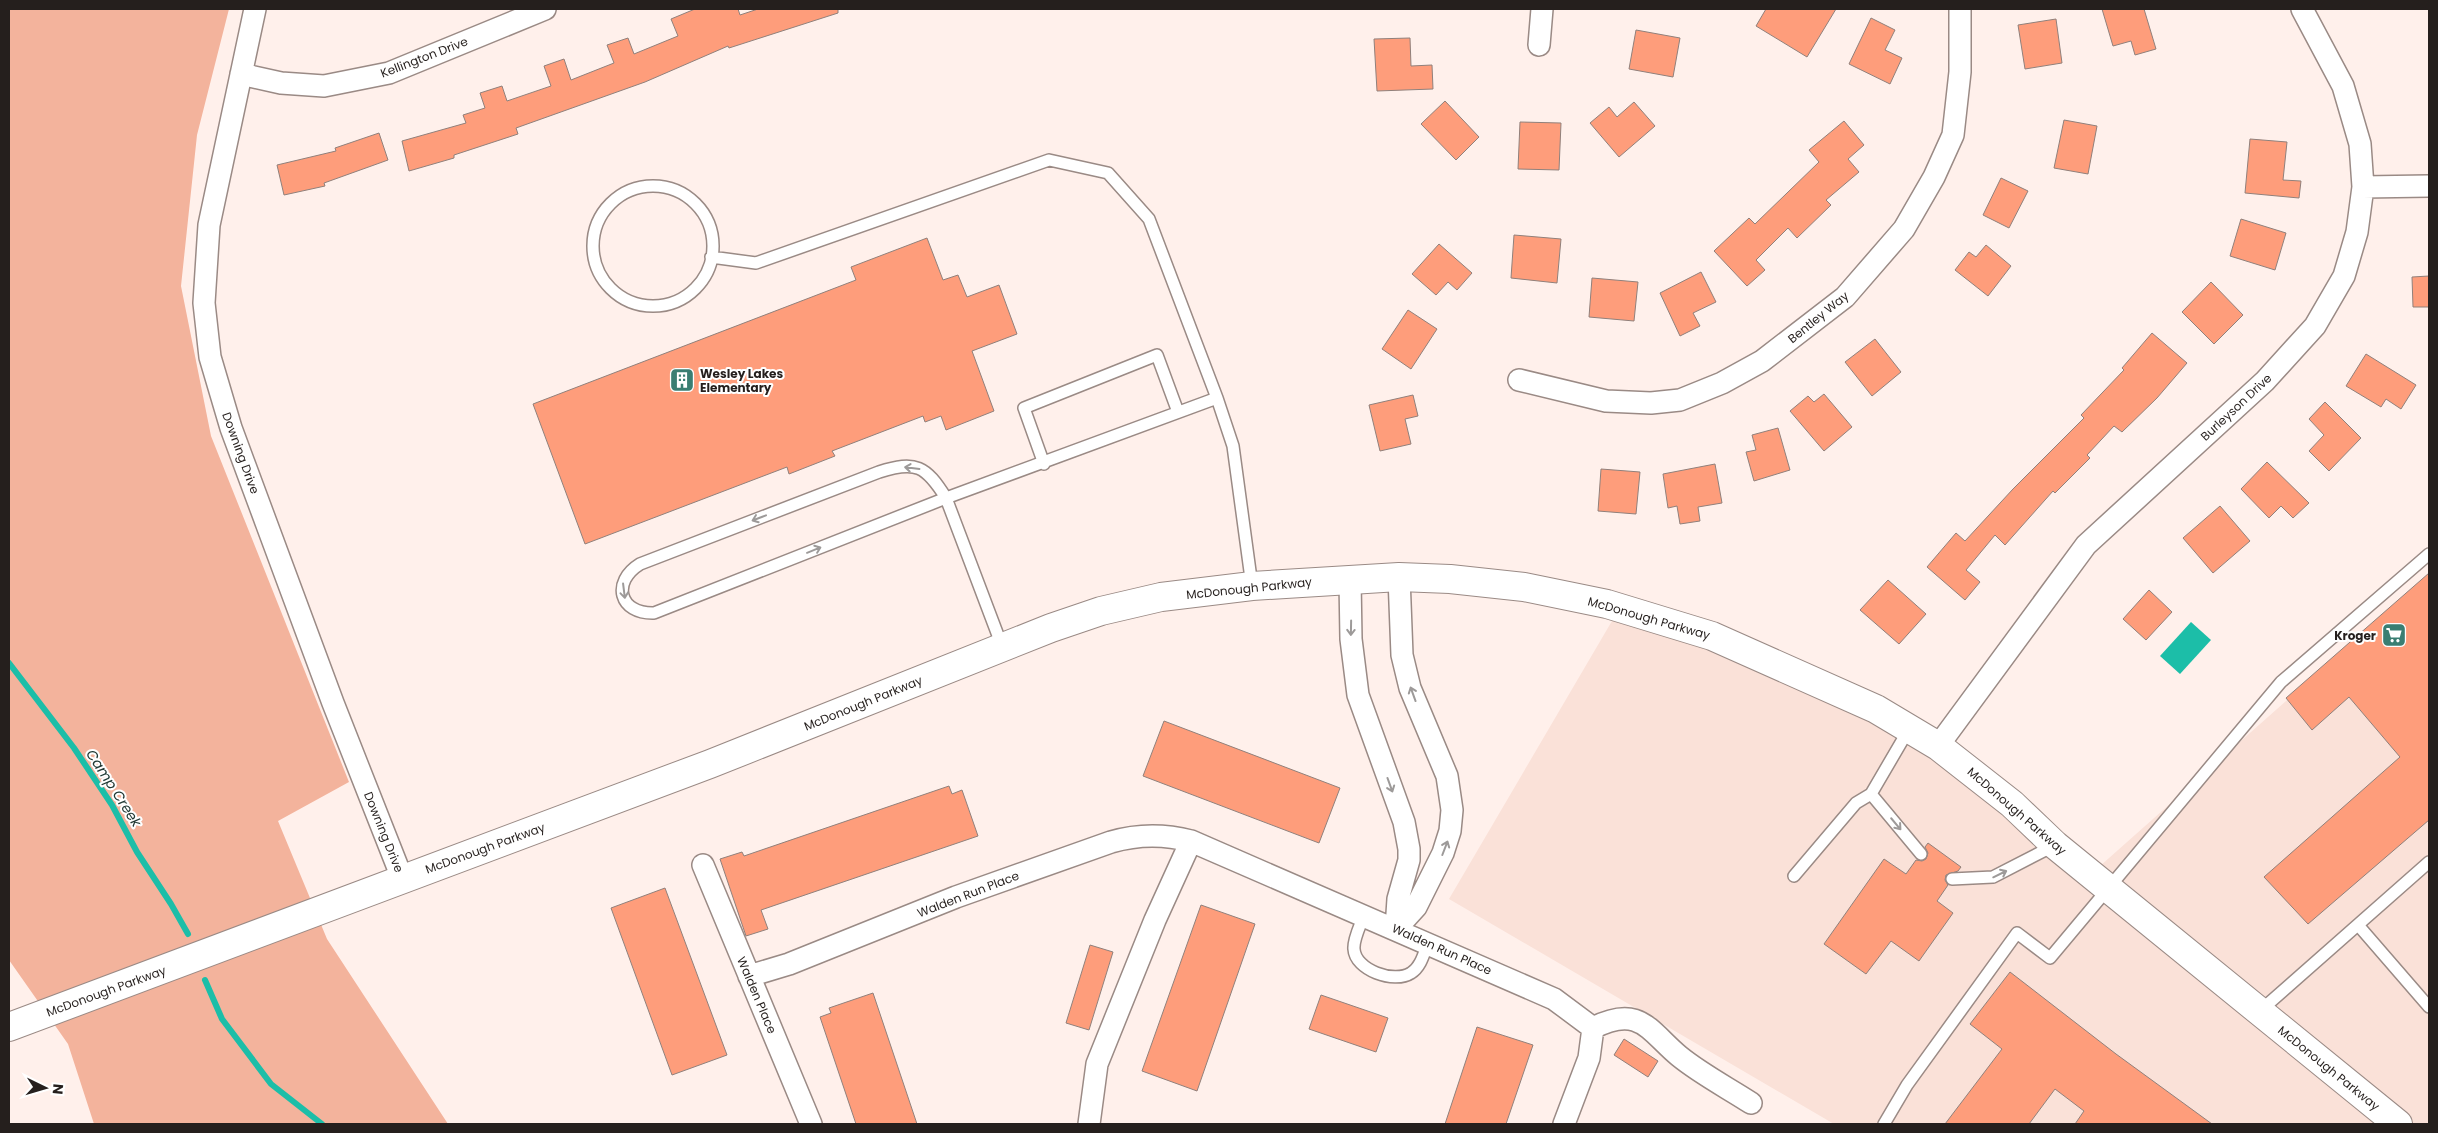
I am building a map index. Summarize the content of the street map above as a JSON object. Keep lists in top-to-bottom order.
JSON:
{
  "streets": {
    "street": [
      "Kellington Drive",
      "Bentley Way",
      "Burleyson Drive",
      "Downing Drive",
      "McDonough Parkway",
      "Walden Run Place",
      "Walden Place"
    ]
  },
  "crossings": [
    ["Kellington Drive", "Downing Drive"],
    ["Burleyson Drive", "McDonough Parkway"],
    ["Downing Drive", "McDonough Parkway"],
    ["Walden Run Place", "Walden Place"]
  ],
  "water": ["Camp Creek"],
  "places": {
    "building": ["Wesley Lakes Elementary"],
    "supermarket": ["Kroger"]
  },
  "north": "right"
}
